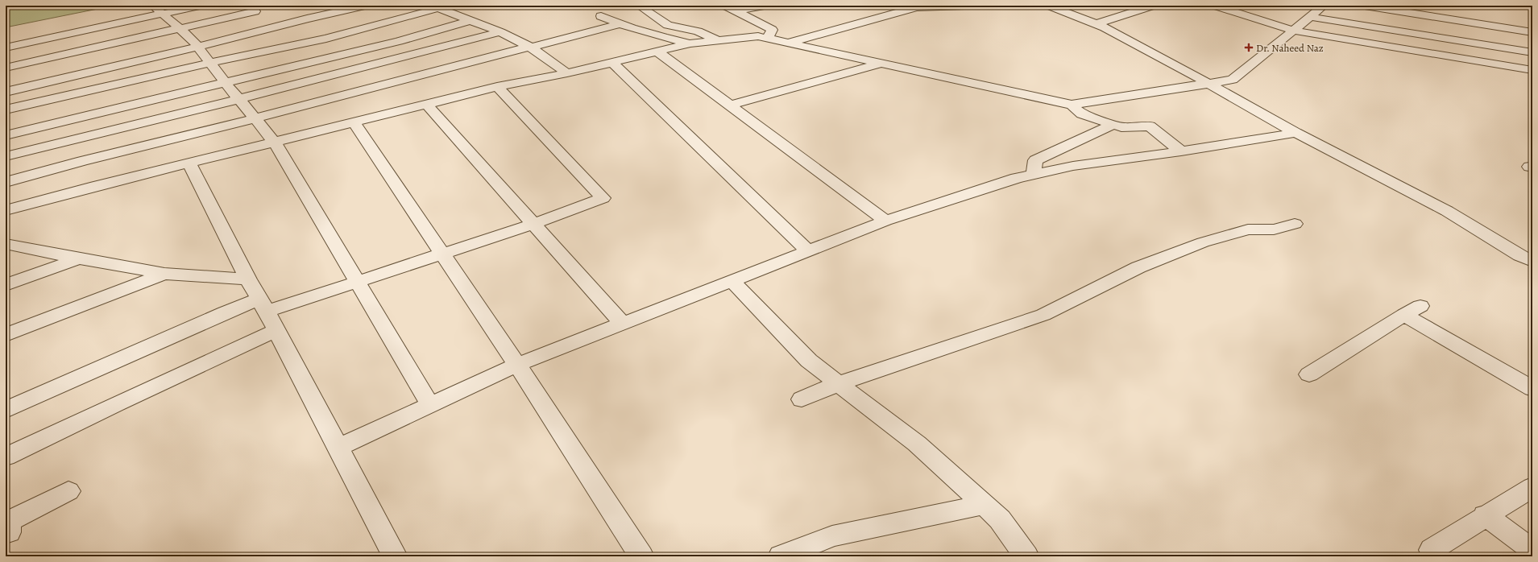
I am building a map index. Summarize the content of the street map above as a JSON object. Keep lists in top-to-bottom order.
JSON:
{
  "places": {
    "health": ["Dr. Naheed Naz"]
  }
}
